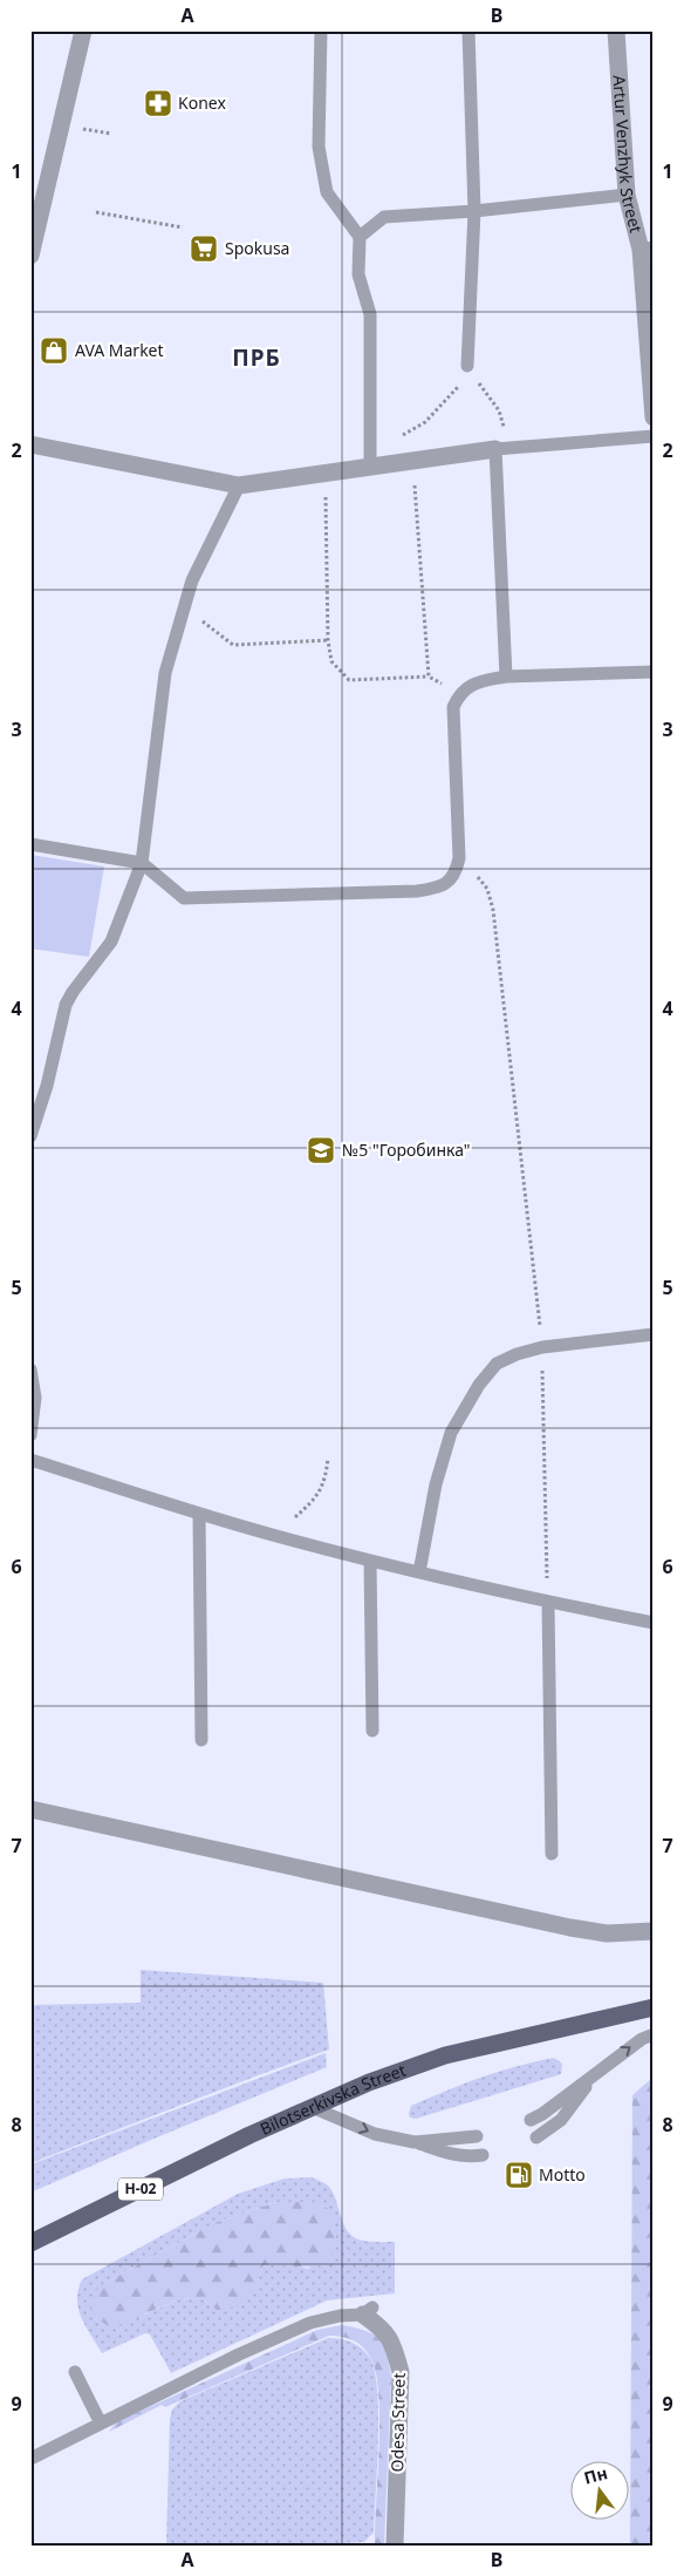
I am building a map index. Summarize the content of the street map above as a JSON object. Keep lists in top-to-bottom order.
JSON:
{
  "streets": {
    "main road": ["Bilotserkivska Street", "Н-02"],
    "street": ["Artur Venzhyk Street", "Odesa Street"]
  },
  "districts": ["ПРБ"],
  "places": {
    "pharmacy": ["Konex"],
    "supermarket": ["Spokusa"],
    "shop": ["AVA Market"],
    "school or university": ["№5 \"Горобинка\""],
    "fuel station": ["Motto"]
  },
  "north": "top",
  "grid": {
    "columns": ["A", "B"],
    "rows": [
      "1",
      "2",
      "3",
      "4",
      "5",
      "6",
      "7",
      "8",
      "9"
    ]
  }
}
